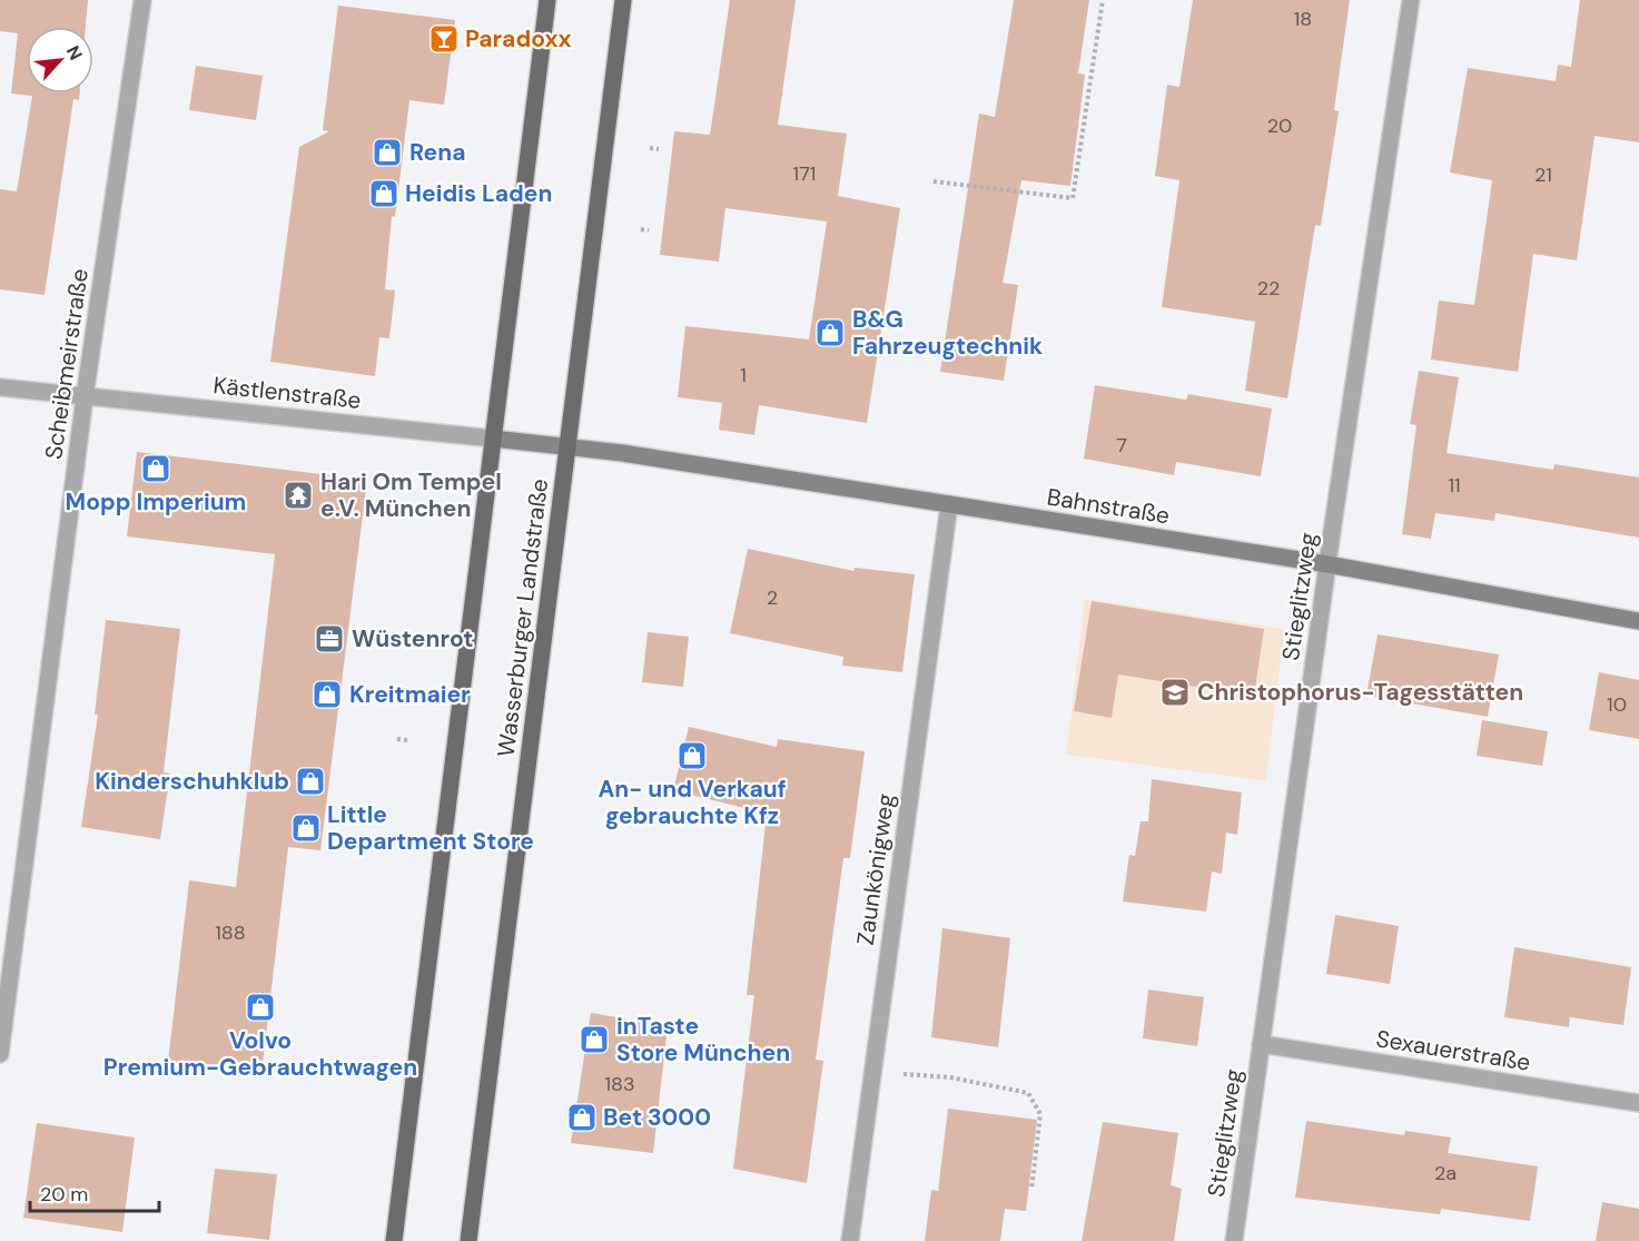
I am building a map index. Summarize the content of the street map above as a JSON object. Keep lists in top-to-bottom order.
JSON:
{
  "streets": {
    "main road": ["Wasserburger Landstraße"],
    "street": [
      "Scheibmeirstraße",
      "Kästlenstraße",
      "Bahnstraße",
      "Stieglitzweg",
      "Zaunkönigweg",
      "Sexauerstraße"
    ]
  },
  "crossings": [
    ["Scheibmeirstraße", "Kästlenstraße"],
    ["Kästlenstraße", "Bahnstraße"],
    ["Kästlenstraße", "Wasserburger Landstraße"],
    ["Bahnstraße", "Stieglitzweg"],
    ["Bahnstraße", "Wasserburger Landstraße"],
    ["Bahnstraße", "Zaunkönigweg"],
    ["Stieglitzweg", "Sexauerstraße"]
  ],
  "places": {
    "bar": ["Paradoxx"],
    "shop": [
      "Rena",
      "Heidis Laden",
      "B&G Fahrzeugtechnik",
      "Mopp Imperium",
      "Kreitmaier",
      "An- und Verkauf gebrauchte Kfz",
      "Kinderschuhklub",
      "Little Department Store",
      "Volvo Premium-Gebrauchtwagen",
      "inTaste Store München",
      "Bet 3000"
    ],
    "temple": ["Hari Om Tempel e.V. München"],
    "office": ["Wüstenrot"],
    "school or university": ["Christophorus-Tagesstätten"]
  },
  "house_numbers": [
    "18",
    "20",
    "171",
    "21",
    "22",
    "1",
    "7",
    "11",
    "2",
    "10",
    "188",
    "183",
    "2a"
  ],
  "scale_bar": "20 m",
  "north": "top right"
}
